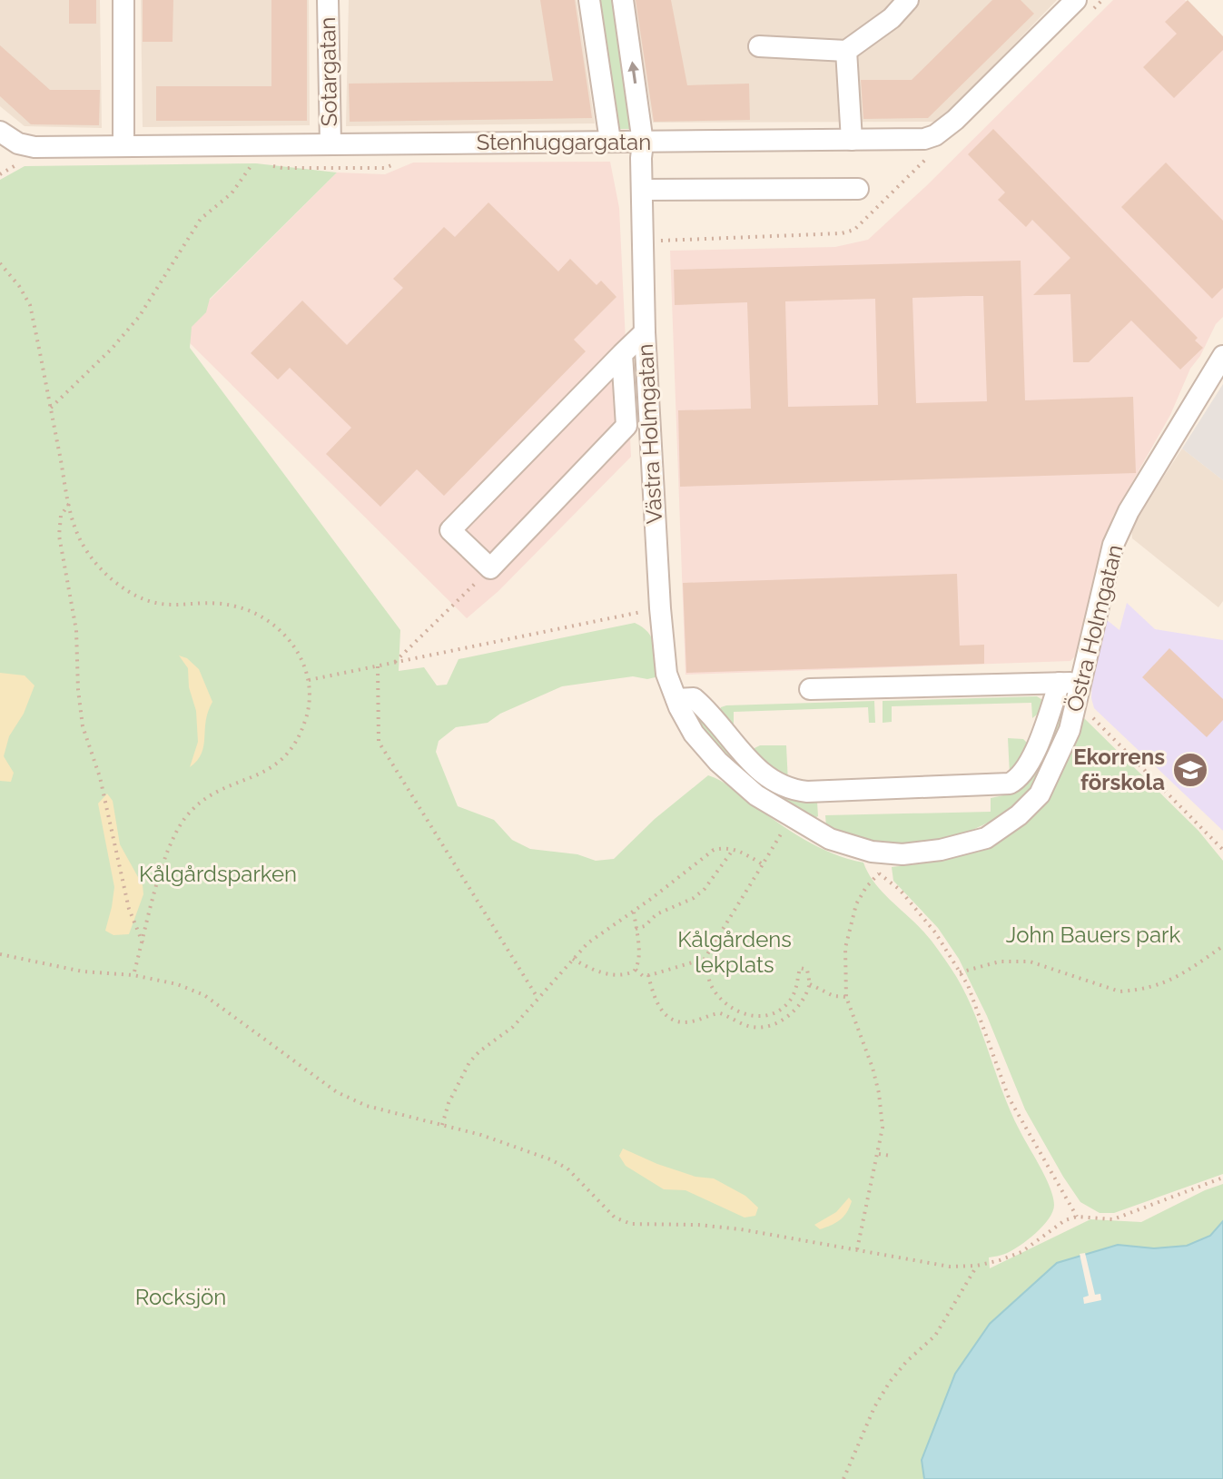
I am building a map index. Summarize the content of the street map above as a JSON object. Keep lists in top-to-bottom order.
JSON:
{
  "streets": {
    "street": [
      "Sotargatan",
      "Stenhuggargatan",
      "Västra Holmgatan",
      "Östra Holmgatan"
    ]
  },
  "crossings": [
    ["Sotargatan", "Stenhuggargatan"],
    ["Stenhuggargatan", "Västra Holmgatan"],
    ["Västra Holmgatan", "Östra Holmgatan"]
  ],
  "parks": [
    "Kålgårdsparken",
    "John Bauers park",
    "Kålgårdens lekplats",
    "Rocksjön"
  ],
  "places": {
    "school or university": ["Ekorrens förskola"]
  }
}
